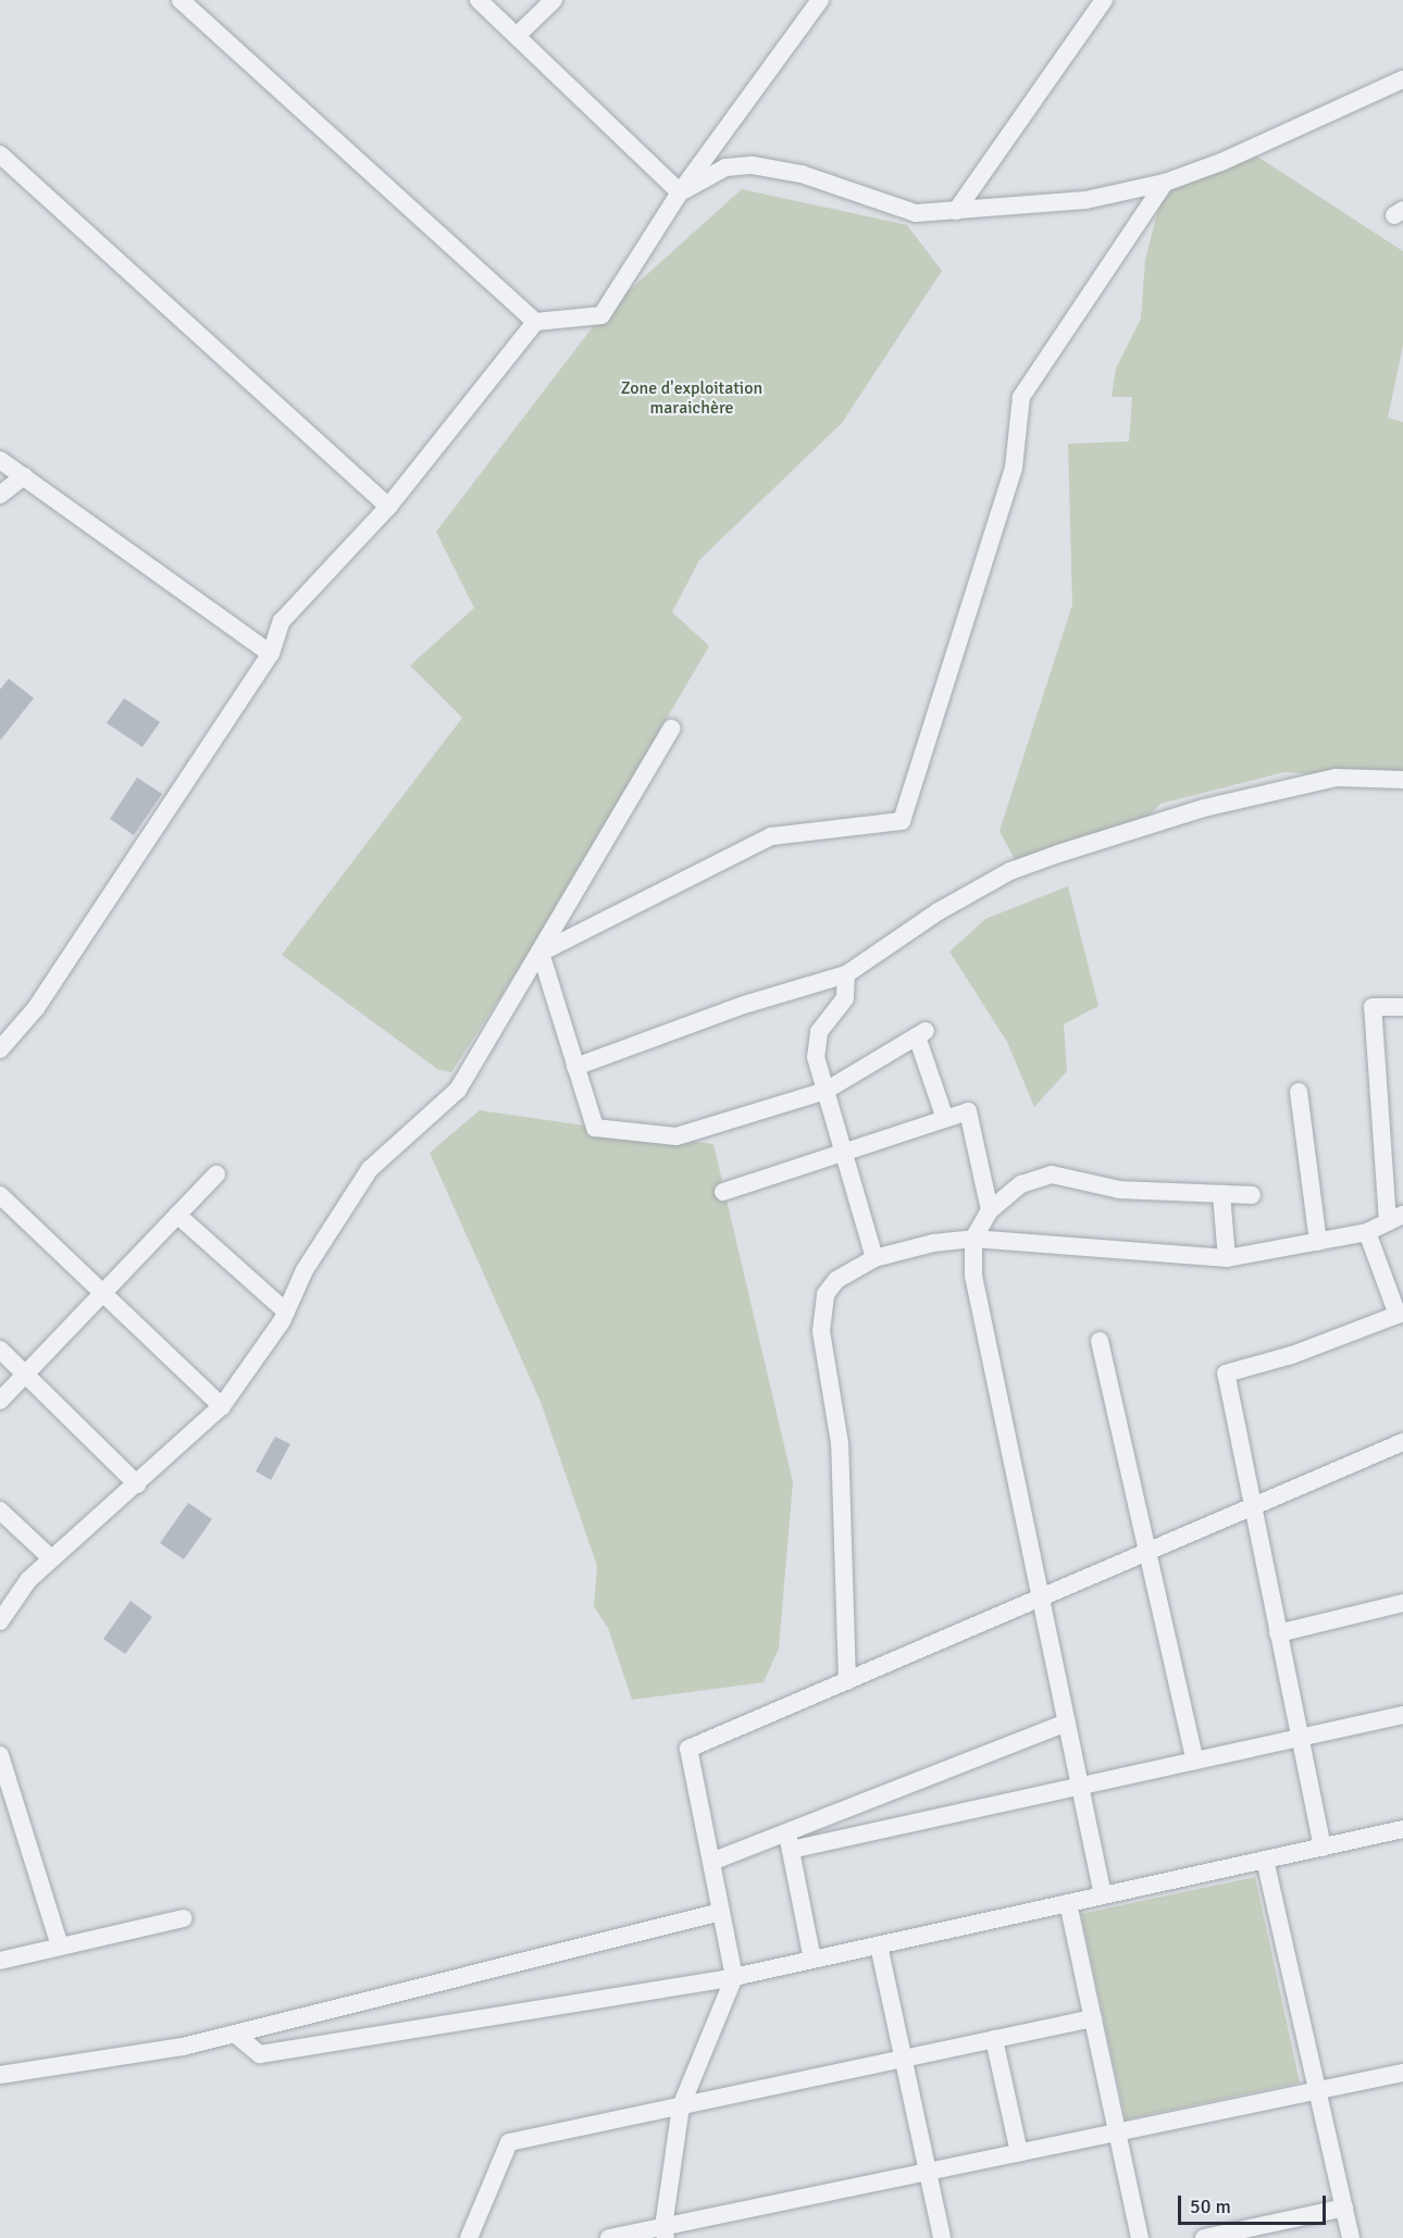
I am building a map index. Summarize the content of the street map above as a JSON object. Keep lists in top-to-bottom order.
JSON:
{
  "parks": ["Zone d'exploitation maraichère"],
  "scale_bar": "50 m"
}
